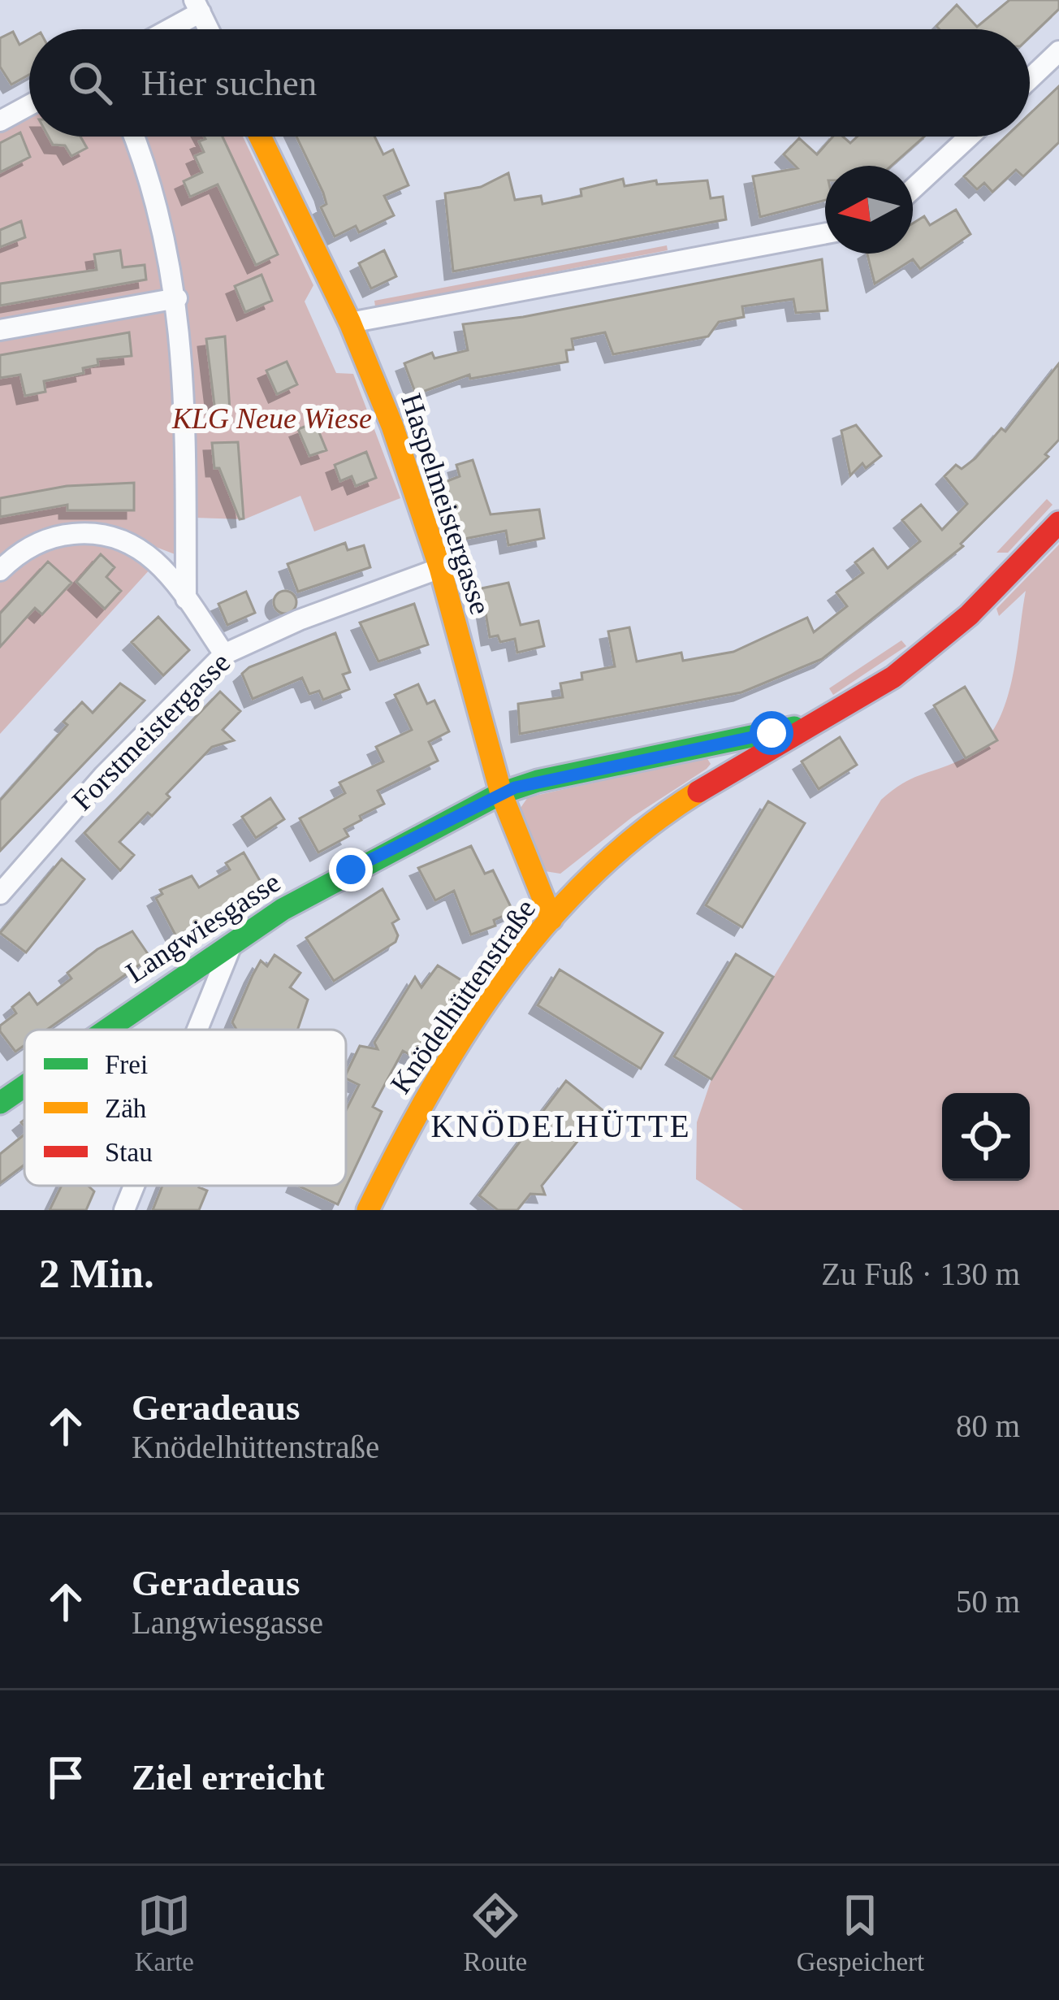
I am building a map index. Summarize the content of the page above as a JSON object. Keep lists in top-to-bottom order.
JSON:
{
  "streets": {
    "street": [
      "Haspelmeistergasse",
      "Forstmeistergasse",
      "Langwiesgasse",
      "Knödelhüttenstraße"
    ]
  },
  "crossings": [
    ["Haspelmeistergasse", "Forstmeistergasse"],
    ["Haspelmeistergasse", "Langwiesgasse"],
    ["Haspelmeistergasse", "Knödelhüttenstraße"],
    ["Langwiesgasse", "Knödelhüttenstraße"]
  ],
  "districts": ["KNÖDELHÜTTE"],
  "parks": ["KLG Neue Wiese"],
  "legend": ["Frei", "Zäh", "Stau"],
  "north": "left",
  "page": {
    "search": "Hier suchen",
    "heading": ["2 Min.", "Zu Fuß · 130 m"],
    "list": [
      ["Geradeaus", "Knödelhüttenstraße", "80 m"],
      ["Geradeaus", "Langwiesgasse", "50 m"],
      "Ziel erreicht"
    ],
    "nav": ["Karte", "Route", "Gespeichert"]
  }
}
